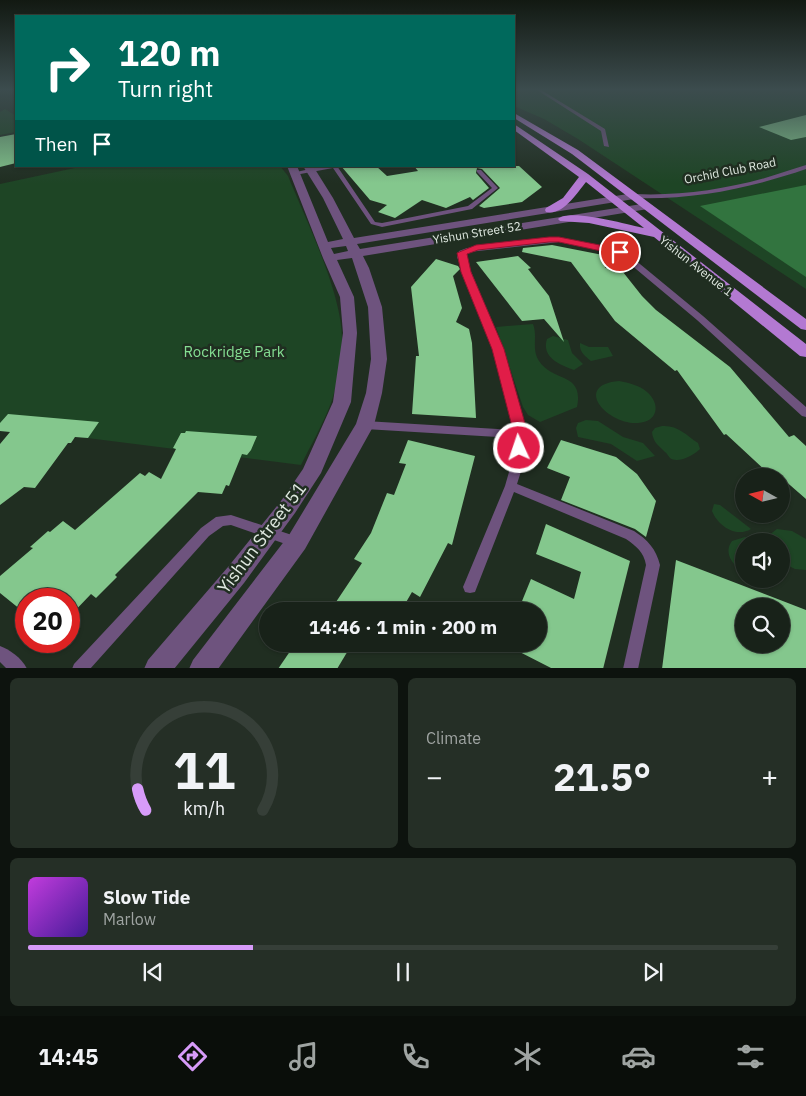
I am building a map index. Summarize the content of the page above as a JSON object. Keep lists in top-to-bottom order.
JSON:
{
  "streets": {
    "main road": ["Yishun Avenue 1"],
    "street": ["Orchid Club Road", "Yishun Street 52", "Yishun Street 51"]
  },
  "crossings": [
    ["Orchid Club Road", "Yishun Street 52"],
    ["Orchid Club Road", "Yishun Avenue 1"],
    ["Yishun Street 52", "Yishun Avenue 1"],
    ["Yishun Street 52", "Yishun Street 51"]
  ],
  "parks": ["Rockridge Park"],
  "north": "left",
  "page": {
    "turn": ["120 m", "Turn right"],
    "then": "Then",
    "limit": "20",
    "trip": "14:46 · 1 min · 200 m",
    "tile": "Climate",
    "heat": ["−", "21.5°", "+"],
    "song": ["Slow Tide", "Marlow"],
    "tabs": "14:45",
    "gauge": ["11", "km/h"]
  }
}
